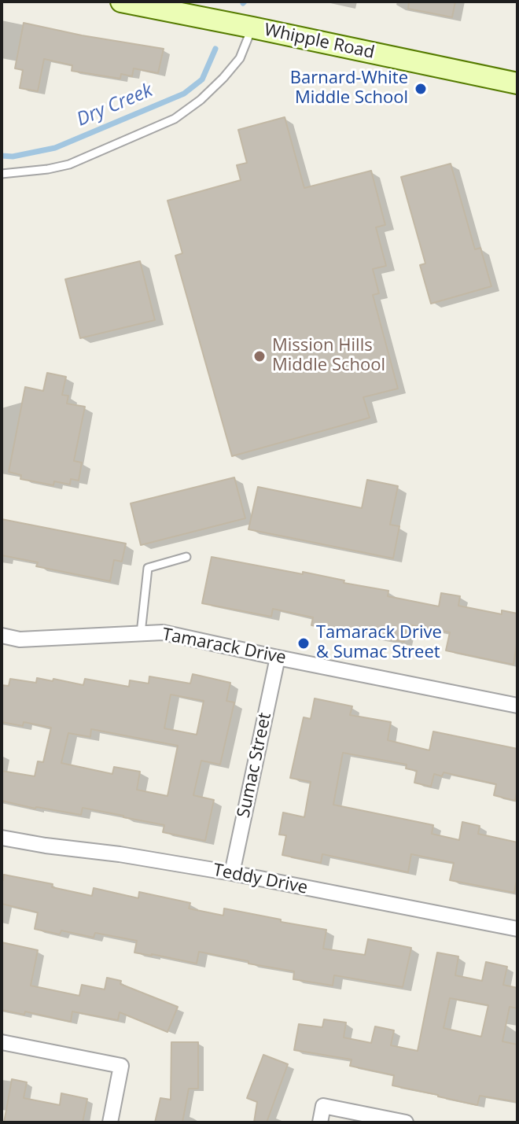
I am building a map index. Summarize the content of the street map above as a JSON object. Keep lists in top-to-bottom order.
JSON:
{
  "streets": {
    "main road": ["Whipple Road"],
    "street": ["Tamarack Drive", "Sumac Street", "Teddy Drive"]
  },
  "crossings": [
    ["Tamarack Drive", "Sumac Street"],
    ["Sumac Street", "Teddy Drive"]
  ],
  "water": ["Dry Creek"],
  "places": ["Barnard-White Middle School", "Mission Hills Middle School", "Tamarack Drive & Sumac Street"]
}
